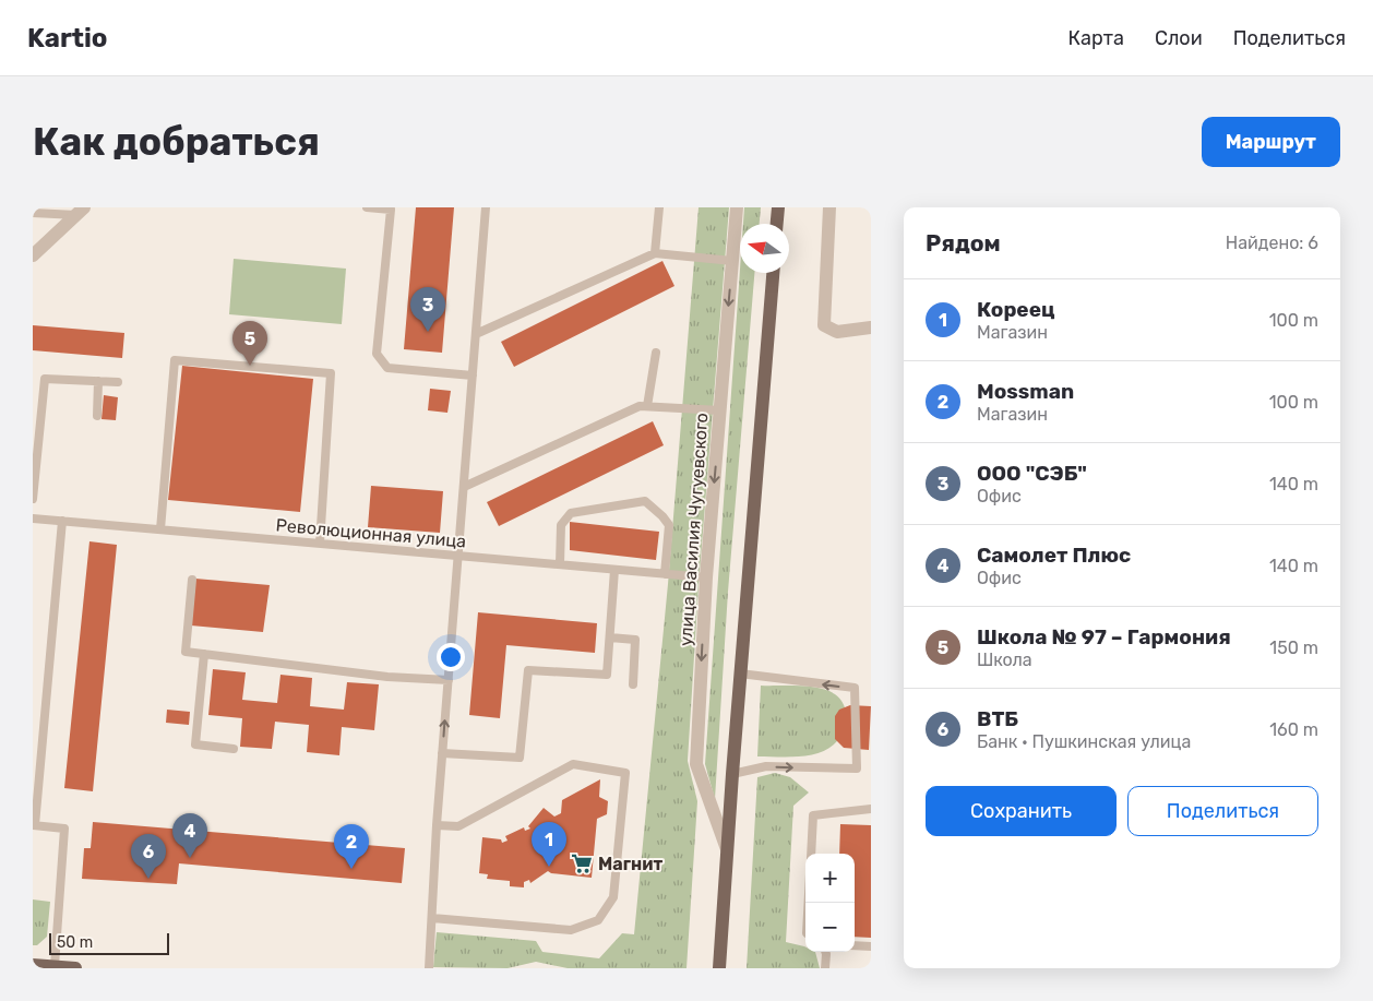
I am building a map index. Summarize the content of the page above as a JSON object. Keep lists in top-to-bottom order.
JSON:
{
  "streets": {
    "main road": ["улица Василия Чугуевского"],
    "lane": ["Революционная улица"]
  },
  "crossings": [
    ["улица Василия Чугуевского", "Революционная улица"]
  ],
  "one_way": ["улица Василия Чугуевского"],
  "places": {
    "supermarket": ["Магнит"]
  },
  "scale_bar": "50 m",
  "north": "left",
  "page": {
    "header": "Kartio",
    "nav": ["Карта", "Слои", "Поделиться"],
    "buttons": [
      "Маршрут",
      ["Сохранить", "Поделиться"]
    ],
    "title": "Как добраться",
    "heading": ["Рядом", "Найдено: 6"],
    "list": [
      {
        "mark": "1",
        "name": "Кореец",
        "note": "Магазин",
        "value": "100 m"
      },
      {
        "mark": "2",
        "name": "Mossman",
        "note": "Магазин",
        "value": "100 m"
      },
      {
        "mark": "3",
        "name": "ООО \"СЭБ\"",
        "note": "Офис",
        "value": "140 m"
      },
      {
        "mark": "4",
        "name": "Самолет Плюс",
        "note": "Офис",
        "value": "140 m"
      },
      {
        "mark": "5",
        "name": "Школа № 97 – Гармония",
        "note": "Школа",
        "value": "150 m"
      },
      {
        "mark": "6",
        "name": "ВТБ",
        "note": "Банк · Пушкинская улица",
        "value": "160 m"
      }
    ],
    "pins": [
      "3",
      "5",
      "4",
      "1",
      "2",
      "6"
    ],
    "map_buttons": ["+", "−"],
    "scale": "50 m"
  }
}
